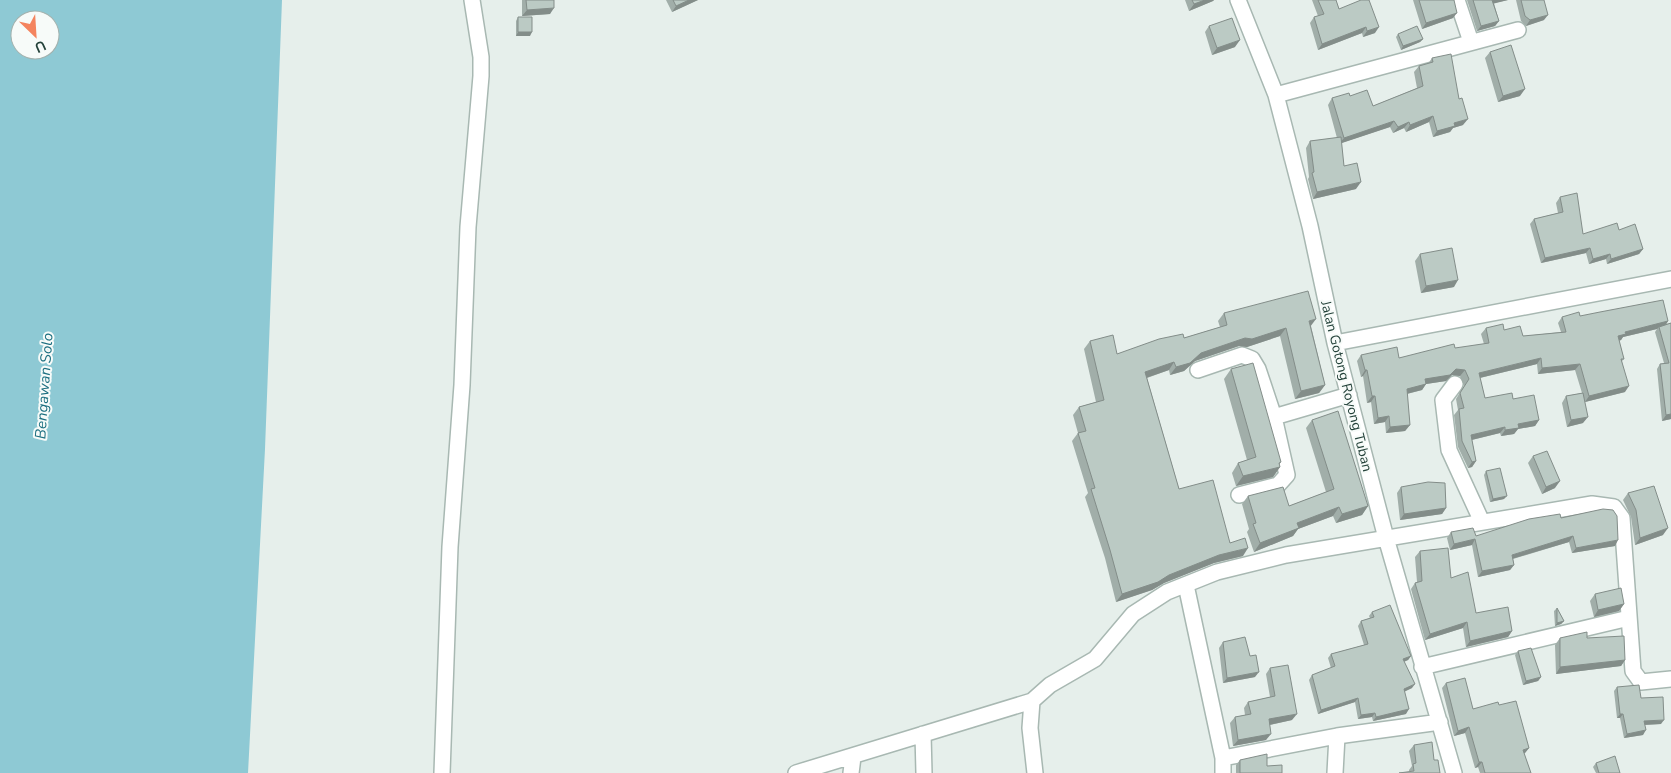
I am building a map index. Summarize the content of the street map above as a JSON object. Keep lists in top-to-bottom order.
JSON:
{
  "streets": {
    "street": ["Jalan Gotong Royong Tuban"]
  },
  "water": ["Bengawan Solo"],
  "north": "bottom right"
}
